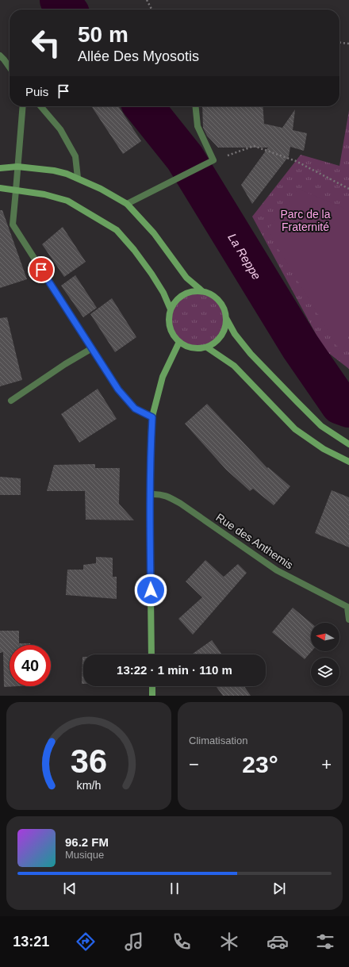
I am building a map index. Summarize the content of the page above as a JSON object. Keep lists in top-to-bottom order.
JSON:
{
  "streets": {
    "street": ["Rue des Anthemis"]
  },
  "water": ["La Reppe"],
  "parks": ["Parc de la Fraternité"],
  "north": "left",
  "page": {
    "turn": ["50 m", "Allée Des Myosotis"],
    "then": "Puis",
    "limit": "40",
    "trip": "13:22 · 1 min · 110 m",
    "tile": "Climatisation",
    "heat": ["−", "23°", "+"],
    "song": ["96.2 FM", "Musique"],
    "tabs": "13:21",
    "gauge": ["36", "km/h"]
  }
}
